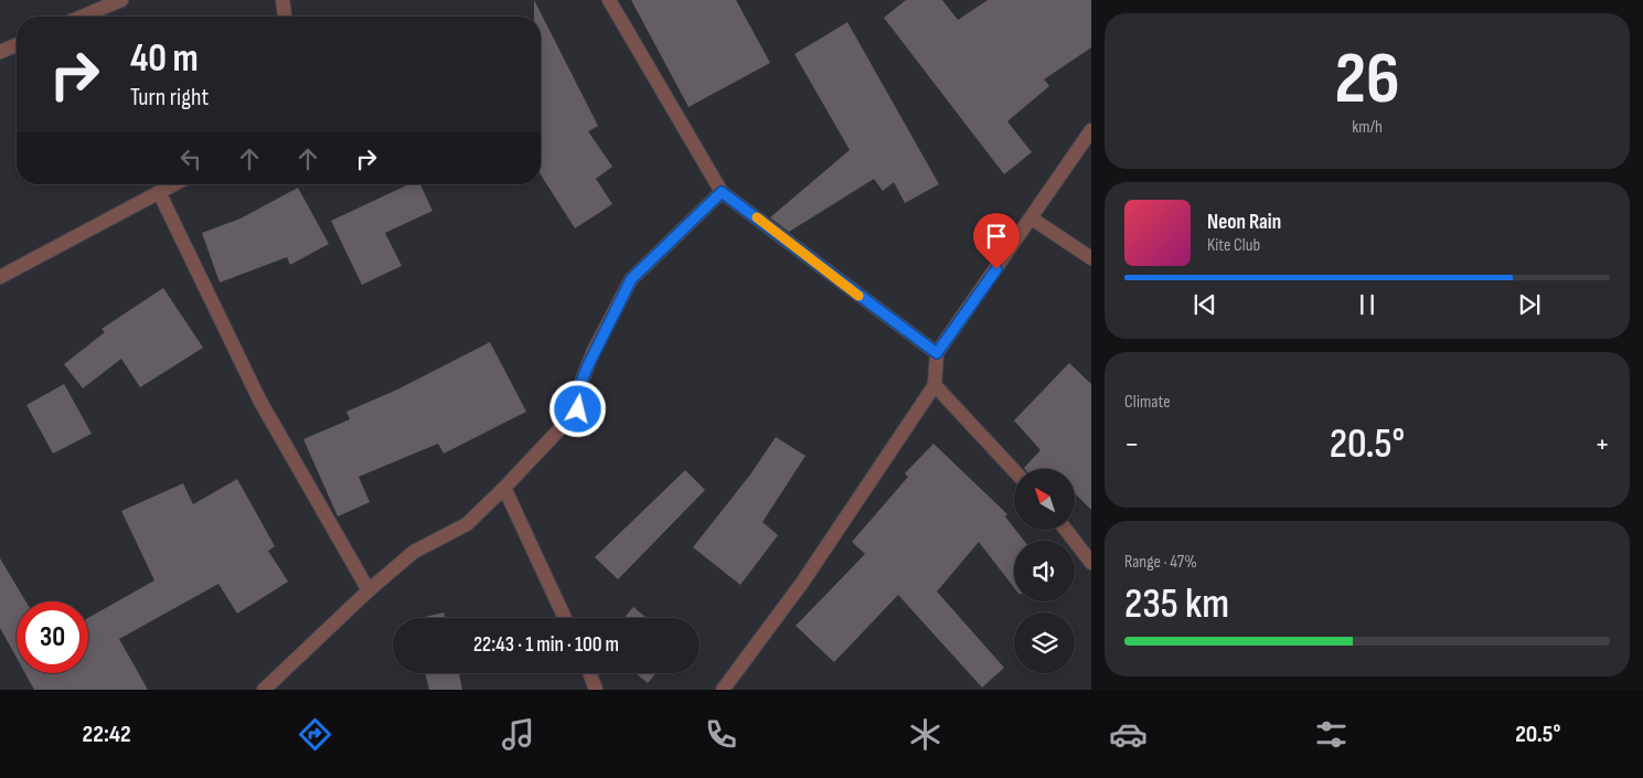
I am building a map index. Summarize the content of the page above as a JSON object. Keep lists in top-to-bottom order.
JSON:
{
  "north": "top left",
  "page": {
    "tile": [
      ["26", "km/h"],
      "Climate",
      ["Range · 47%", "235 km"]
    ],
    "turn": ["40 m", "Turn right"],
    "song": ["Neon Rain", "Kite Club"],
    "heat": ["−", "20.5°", "+"],
    "limit": "30",
    "trip": "22:43 · 1 min · 100 m",
    "tabs": ["22:42", "20.5°"]
  }
}
